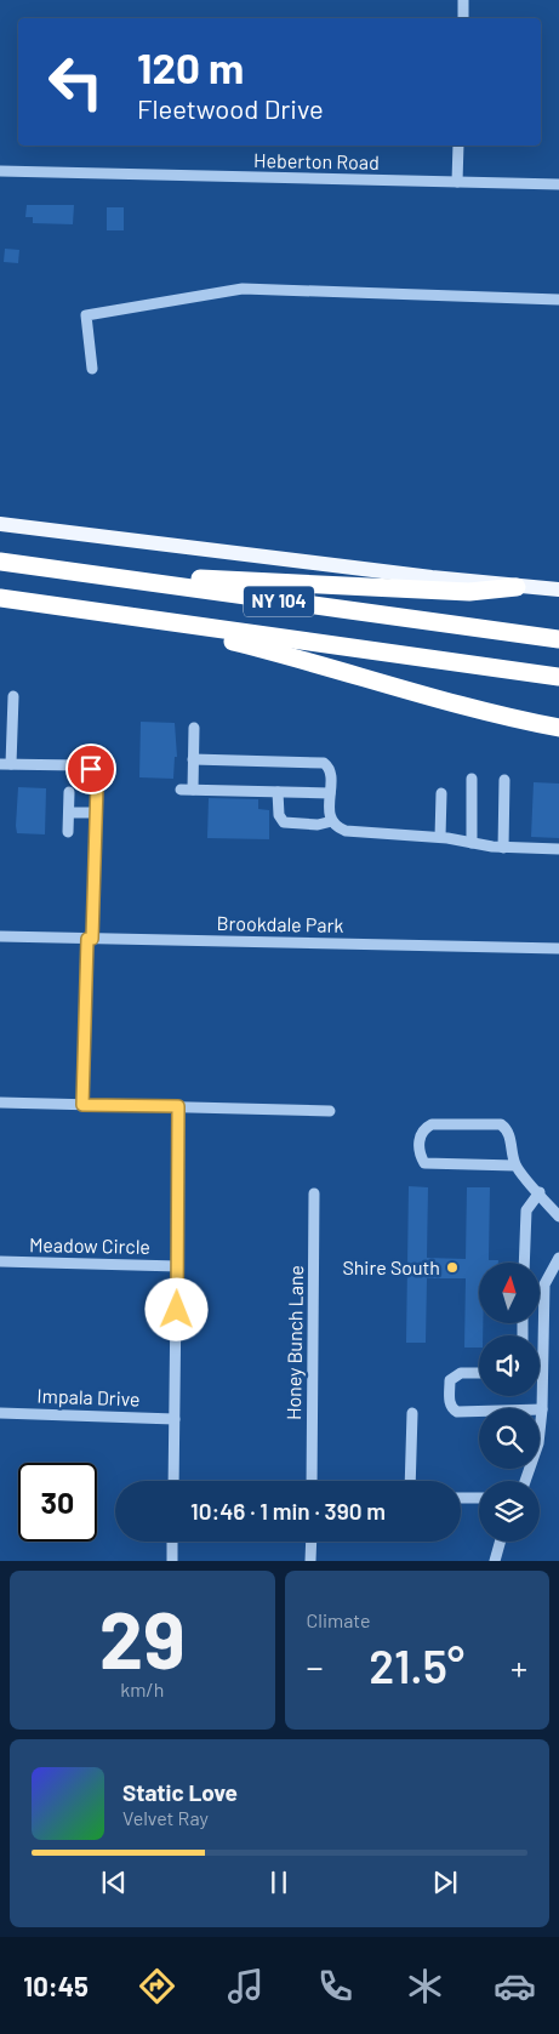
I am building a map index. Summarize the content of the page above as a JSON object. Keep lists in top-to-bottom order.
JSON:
{
  "streets": {
    "highway": ["NY 104"],
    "street": [
      "Heberton Road",
      "Brookdale Park",
      "Meadow Circle",
      "Honey Bunch Lane",
      "Impala Drive"
    ]
  },
  "places": ["Shire South"],
  "north": "top",
  "page": {
    "turn": ["120 m", "Fleetwood Drive"],
    "limit": "30",
    "trip": "10:46 · 1 min · 390 m",
    "tile": [
      ["29", "km/h"],
      "Climate"
    ],
    "heat": ["−", "21.5°", "+"],
    "song": ["Static Love", "Velvet Ray"],
    "tabs": "10:45"
  }
}
